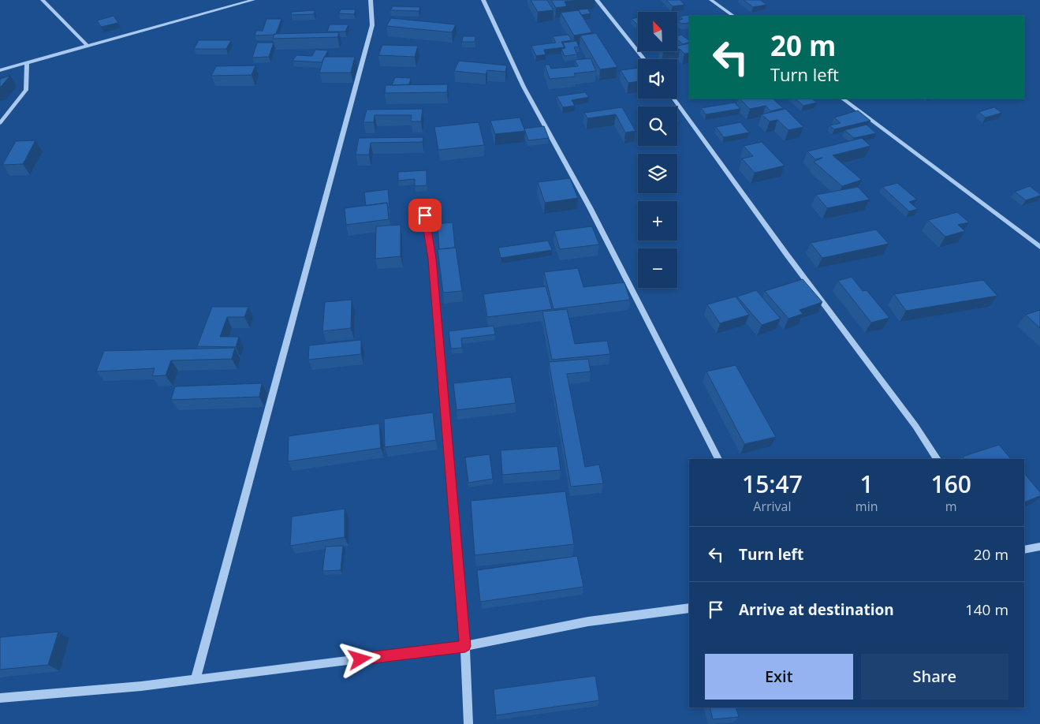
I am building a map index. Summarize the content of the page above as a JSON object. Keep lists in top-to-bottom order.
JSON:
{
  "north": "top left",
  "page": {
    "map_buttons": ["+", "−"],
    "turn": ["20 m", "Turn left"],
    "eta": [
      "15:47",
      "Arrival",
      "1",
      "min",
      "160",
      "m"
    ],
    "list": [
      {
        "name": "Turn left",
        "value": "20 m"
      },
      {
        "name": "Arrive at destination",
        "value": "140 m"
      }
    ],
    "buttons": ["Exit", "Share"]
  }
}
